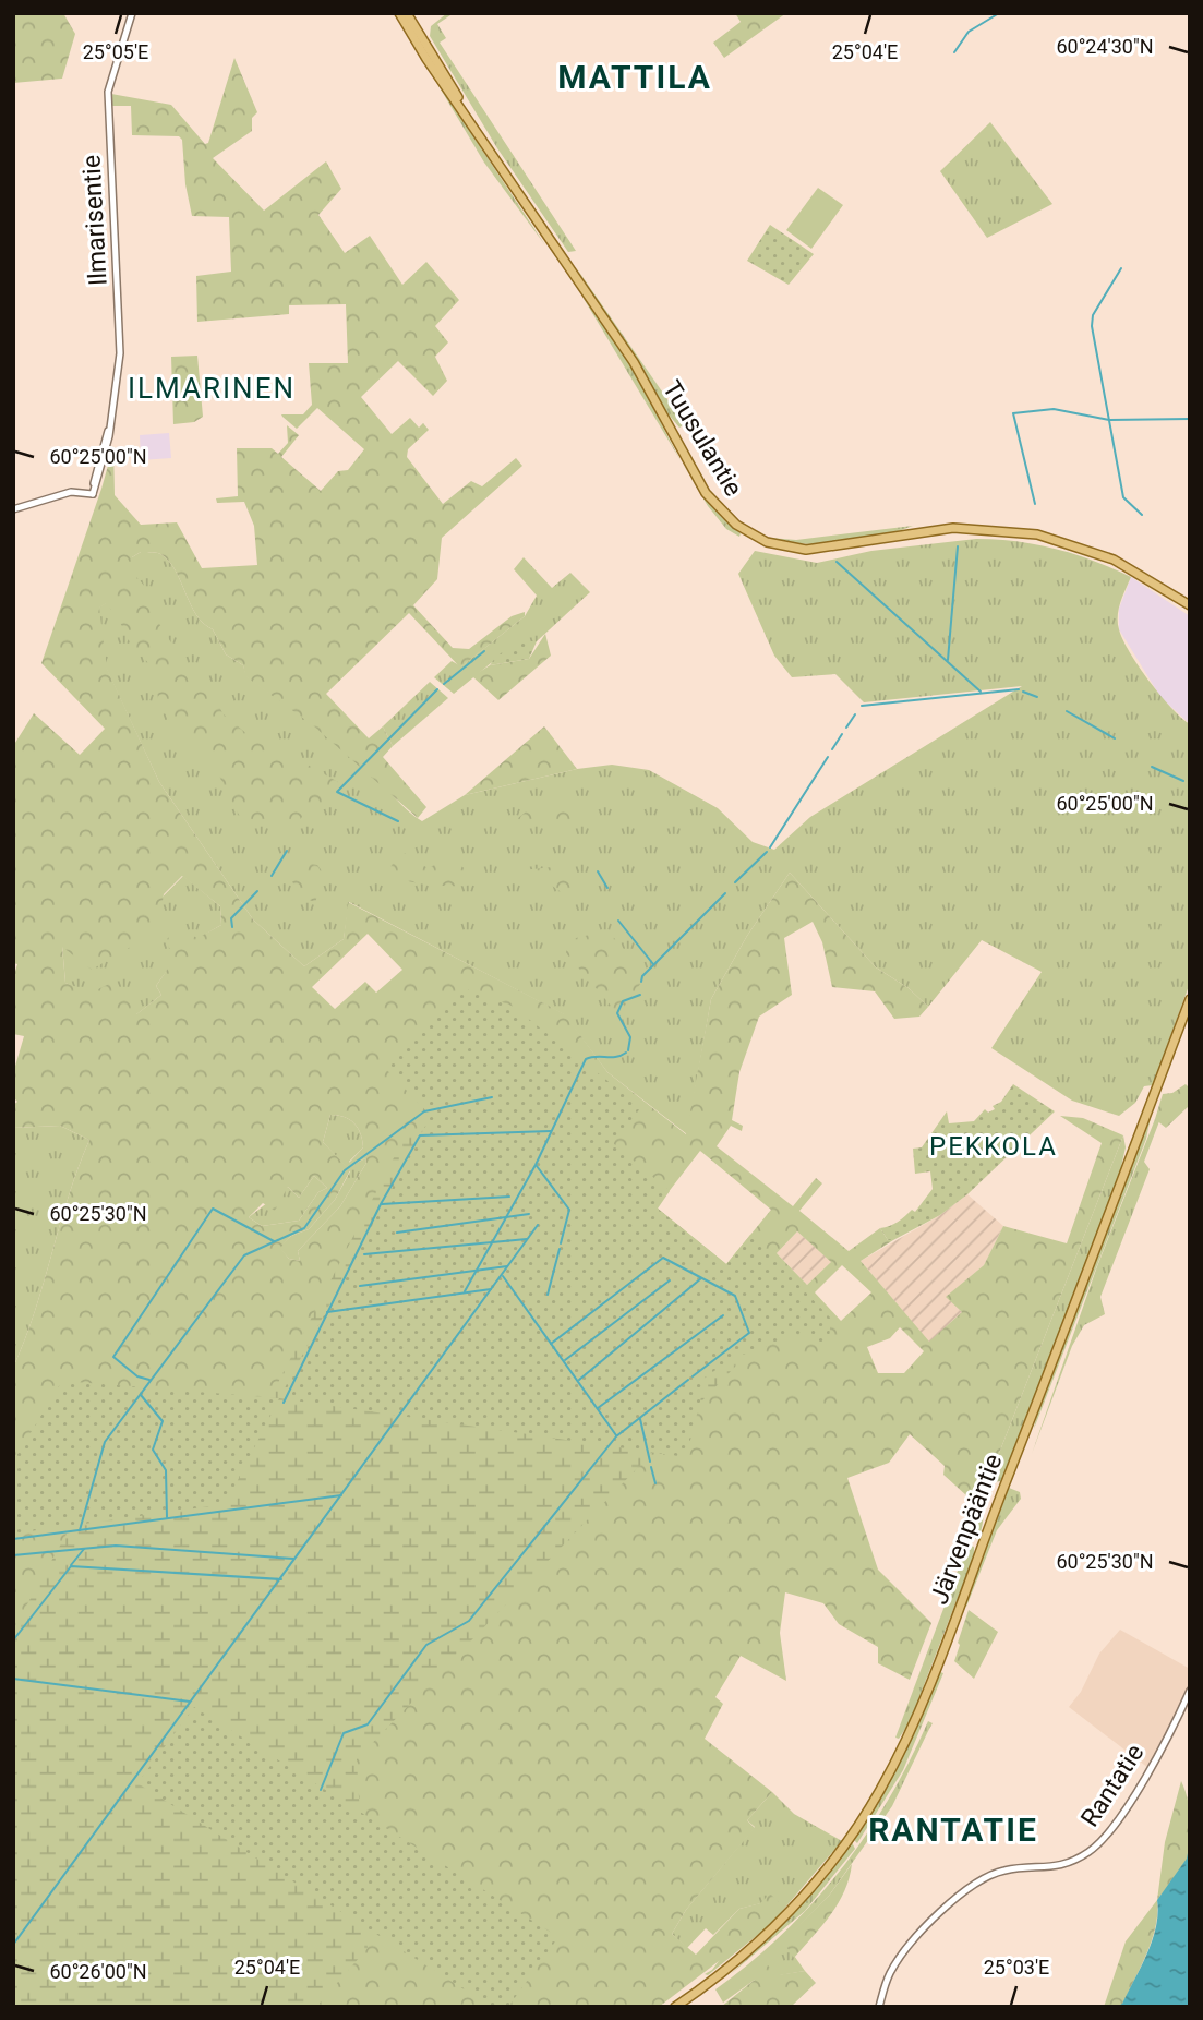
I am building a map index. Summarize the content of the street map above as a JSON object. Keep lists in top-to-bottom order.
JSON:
{
  "streets": {
    "main road": ["Tuusulantie", "Järvenpääntie"],
    "street": ["Ilmarisentie", "Rantatie"]
  },
  "districts": [
    "MATTILA",
    "ILMARINEN",
    "PEKKOLA",
    "RANTATIE"
  ],
  "coordinates": [
    "60°24'30\"N",
    "25°05'E",
    "25°04'E",
    "60°25'00\"N",
    "60°25'30\"N",
    "25°03'E",
    "60°26'00\"N"
  ]
}
